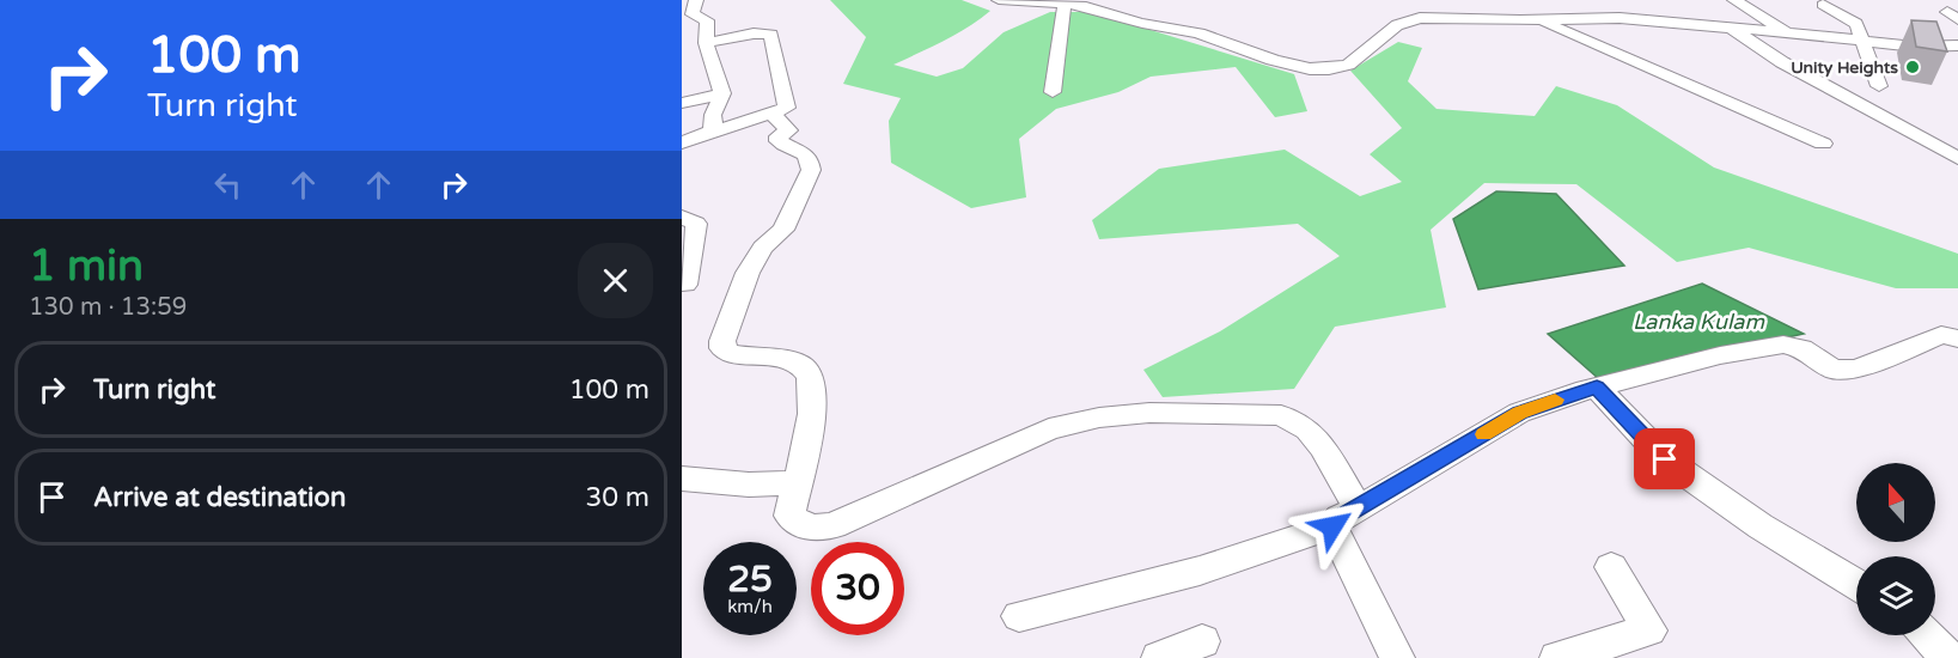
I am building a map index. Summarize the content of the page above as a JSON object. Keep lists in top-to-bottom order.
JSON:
{
  "water": ["Lanka Kulam"],
  "places": ["Unity Heights"],
  "north": "top",
  "page": {
    "turn": ["100 m", "Turn right"],
    "heading": ["1 min", "130 m · 13:59"],
    "list": [
      {
        "name": "Turn right",
        "value": "100 m"
      },
      {
        "name": "Arrive at destination",
        "value": "30 m"
      }
    ],
    "speed": "25 km/h",
    "limit": "30"
  }
}
